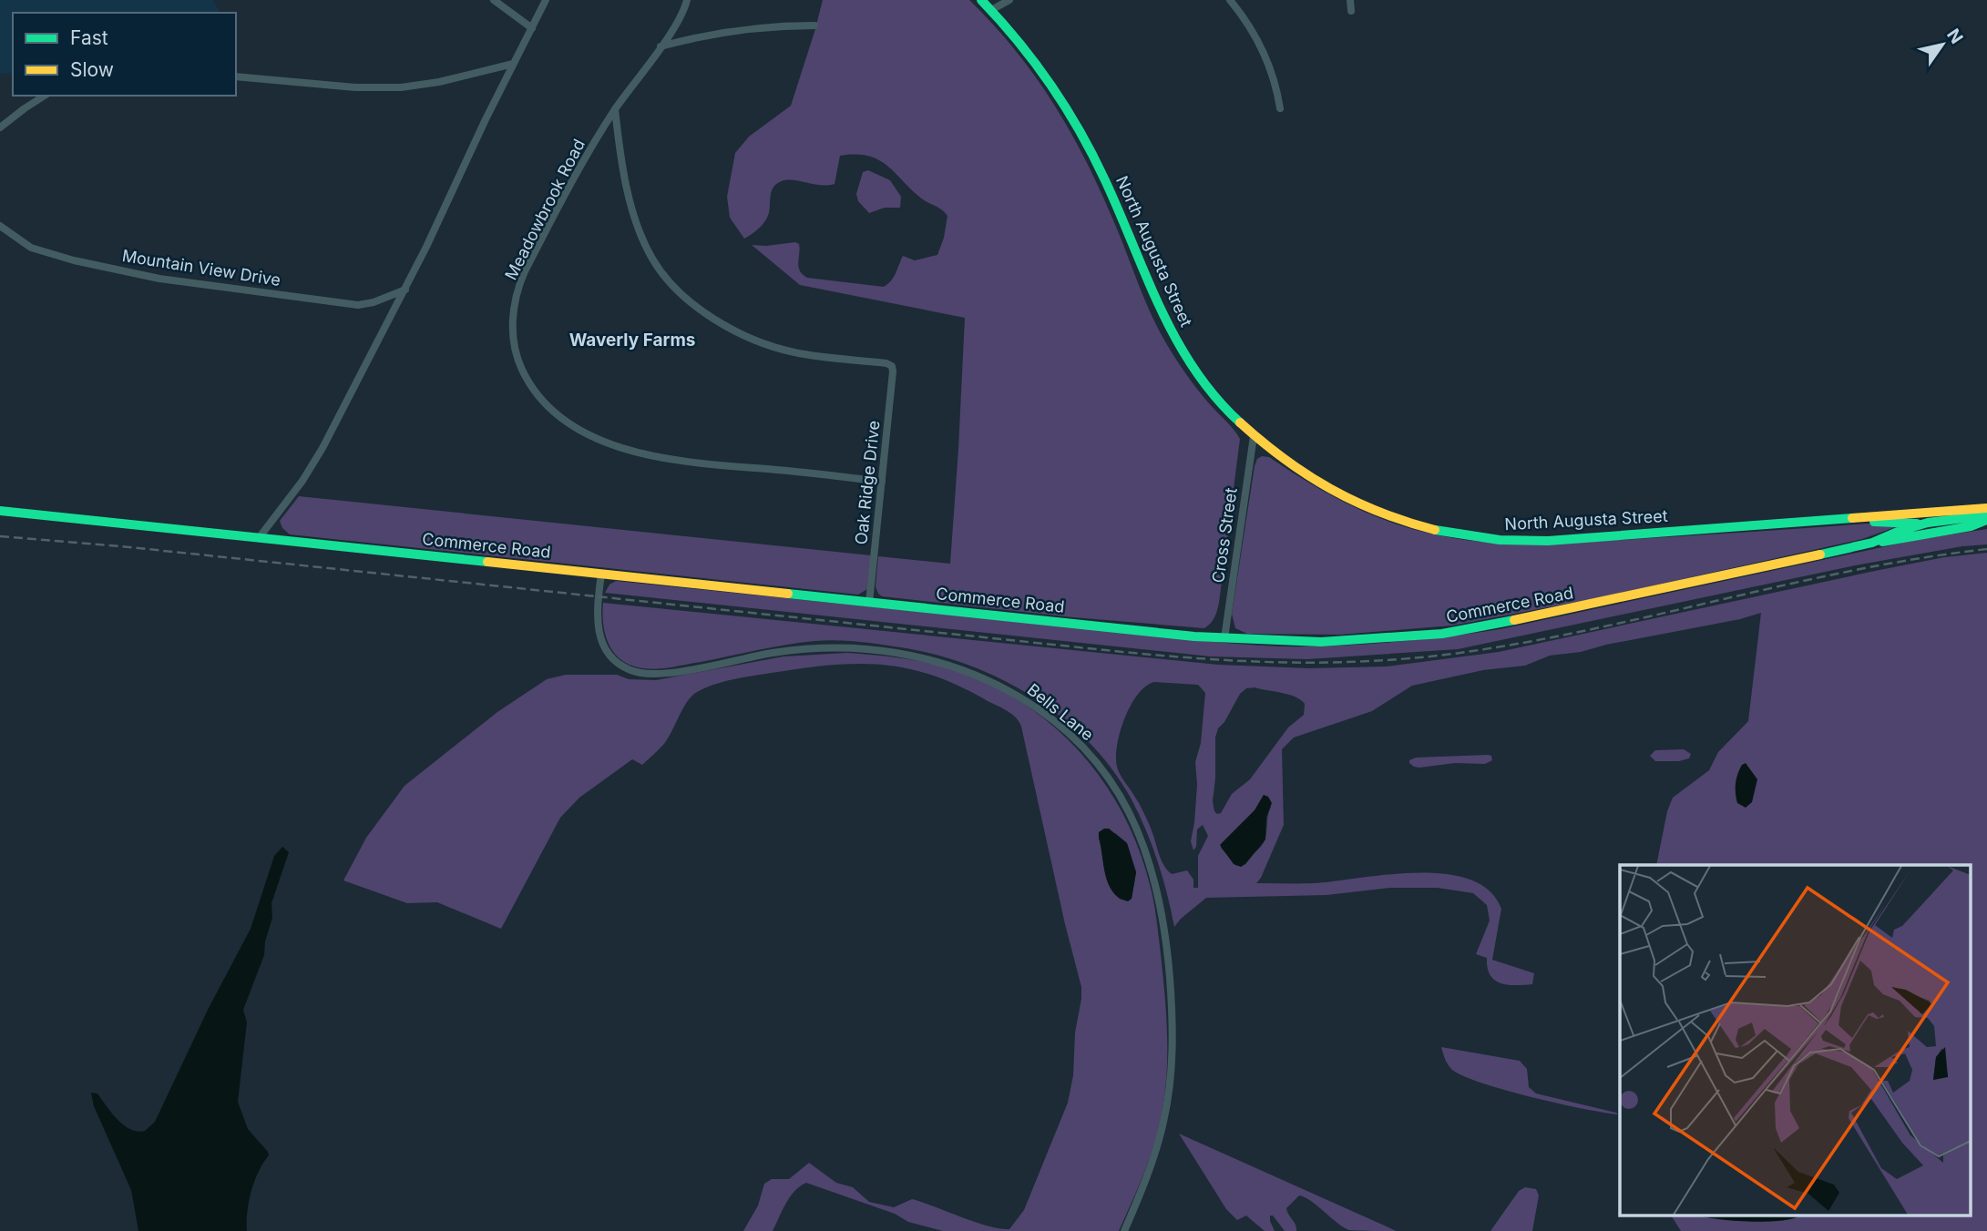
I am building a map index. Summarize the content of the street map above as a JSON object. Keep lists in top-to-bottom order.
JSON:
{
  "streets": {
    "main road": ["North Augusta Street", "Commerce Road"],
    "street": [
      "Meadowbrook Road",
      "Mountain View Drive",
      "Oak Ridge Drive",
      "Cross Street",
      "Bells Lane"
    ]
  },
  "crossings": [
    ["Meadowbrook Road", "Oak Ridge Drive"],
    ["North Augusta Street", "Cross Street"],
    ["North Augusta Street", "Commerce Road"],
    ["Oak Ridge Drive", "Commerce Road"],
    ["Cross Street", "Commerce Road"],
    ["Commerce Road", "Bells Lane"]
  ],
  "districts": ["Waverly Farms"],
  "legend": ["Fast", "Slow"],
  "north": "top right"
}
